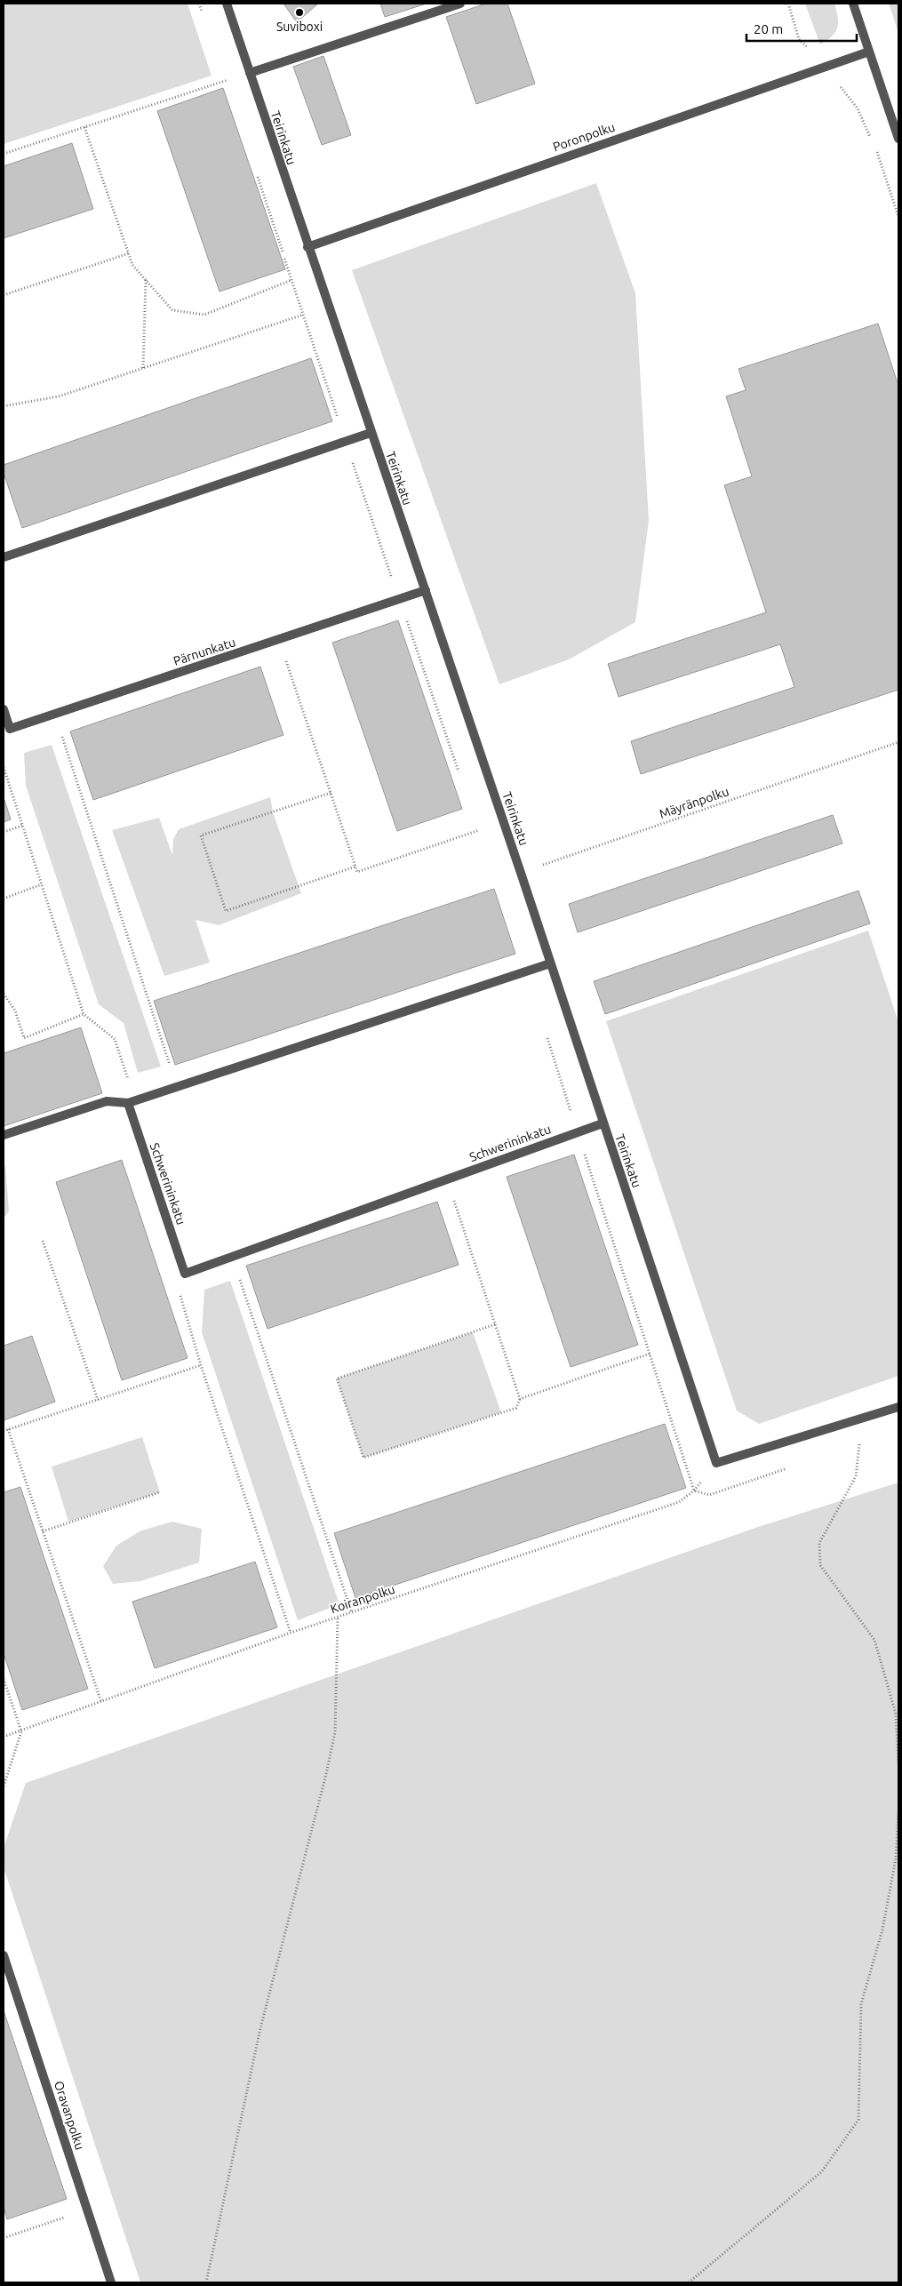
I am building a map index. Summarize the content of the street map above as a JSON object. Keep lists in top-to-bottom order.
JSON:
{
  "streets": {
    "street": [
      "Poronpolku",
      "Teirinkatu",
      "Pärnunkatu",
      "Schwerininkatu",
      "Oravanpolku"
    ],
    "path": ["Mäyränpolku", "Koiranpolku"]
  },
  "crossings": [
    ["Poronpolku", "Teirinkatu"],
    ["Teirinkatu", "Pärnunkatu"],
    ["Teirinkatu", "Mäyränpolku"],
    ["Teirinkatu", "Schwerininkatu"],
    ["Teirinkatu", "Koiranpolku"]
  ],
  "places": ["Suviboxi"],
  "scale_bar": "20 m"
}
